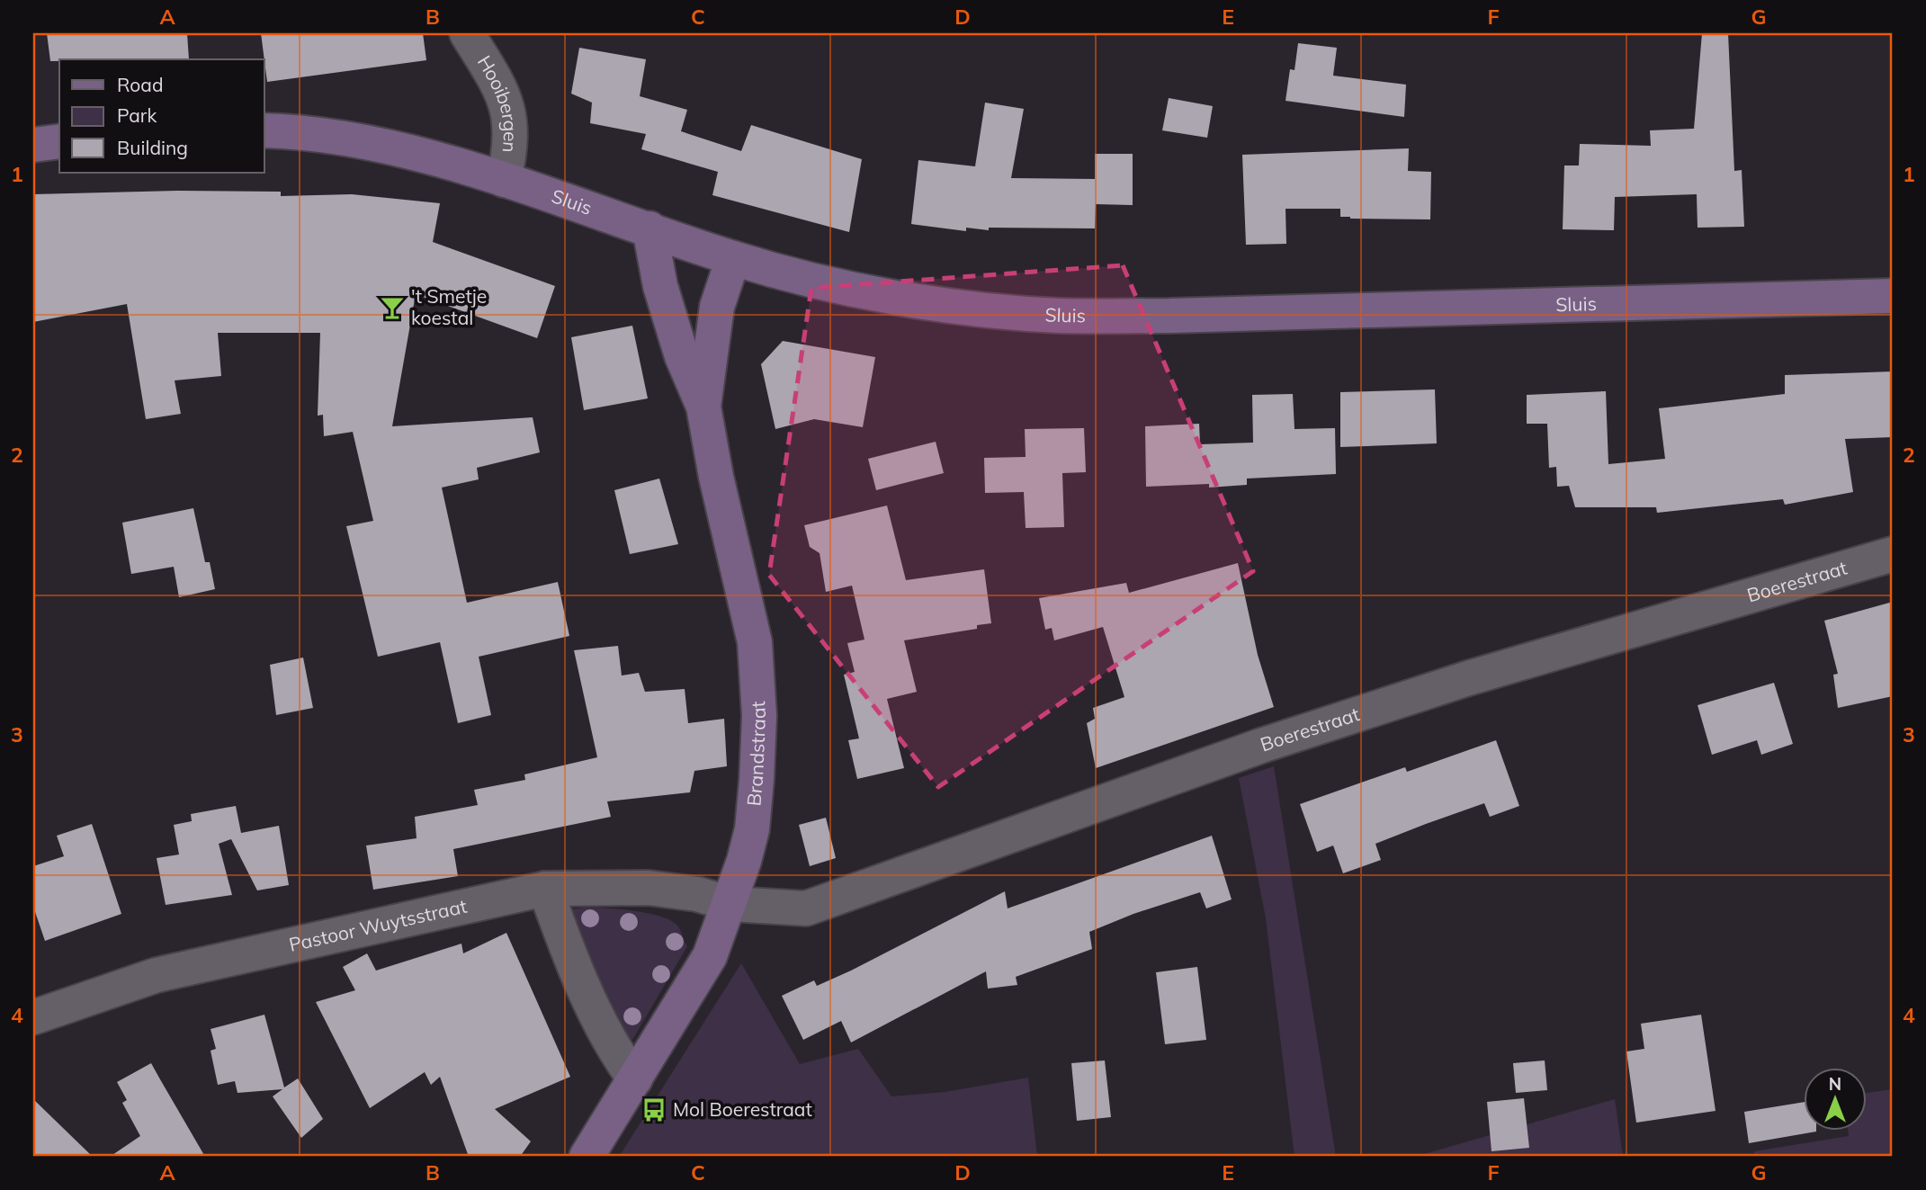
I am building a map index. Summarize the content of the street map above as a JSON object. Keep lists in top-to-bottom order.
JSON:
{
  "streets": {
    "street": [
      "Hooibergen",
      "Sluis",
      "Boerestraat",
      "Brandstraat",
      "Pastoor Wuytsstraat"
    ]
  },
  "crossings": [
    ["Hooibergen", "Sluis"],
    ["Sluis", "Brandstraat"],
    ["Boerestraat", "Brandstraat"],
    ["Boerestraat", "Pastoor Wuytsstraat"],
    ["Brandstraat", "Pastoor Wuytsstraat"]
  ],
  "places": {
    "bar": ["'t Smetje koestal"],
    "bus stop": ["Mol Boerestraat"]
  },
  "legend": ["Road", "Park", "Building"],
  "north": "top",
  "grid": {
    "columns": [
      "A",
      "B",
      "C",
      "D",
      "E",
      "F",
      "G"
    ],
    "rows": [
      "1",
      "2",
      "3",
      "4"
    ]
  }
}
